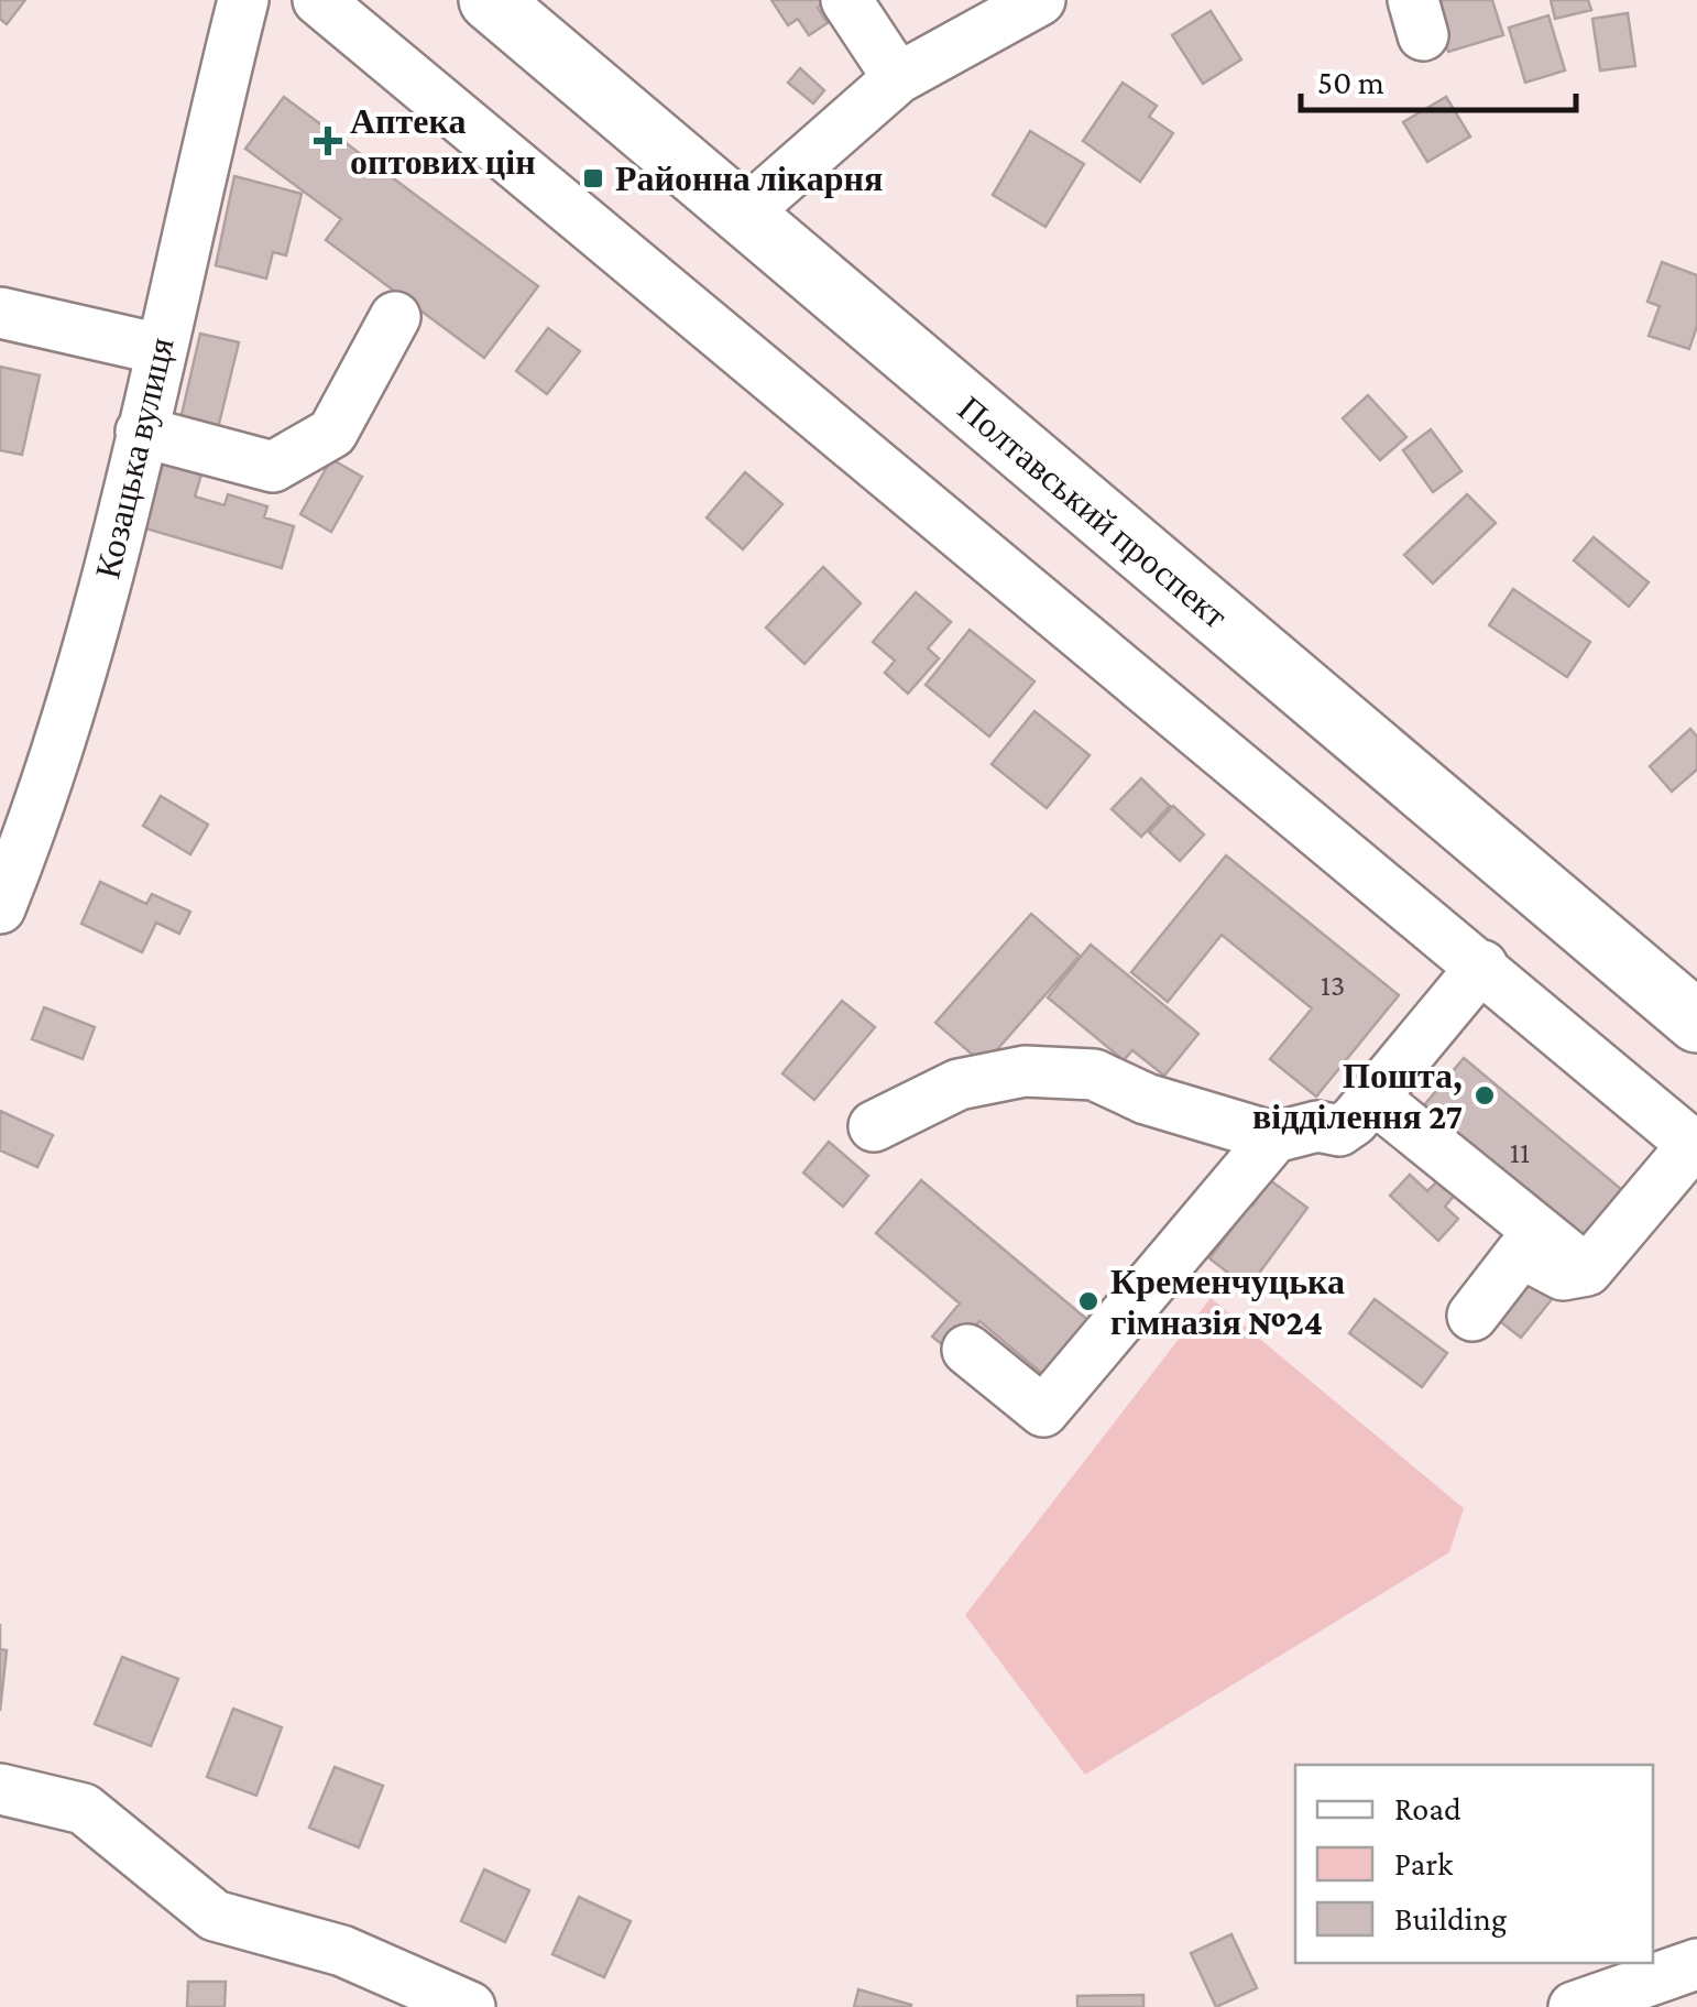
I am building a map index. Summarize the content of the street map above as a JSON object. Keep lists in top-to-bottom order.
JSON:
{
  "streets": {
    "highway": ["Полтавський проспект"],
    "street": ["Козацька вулиця"]
  },
  "places": {
    "health": ["Аптека оптових цін"],
    "transit": ["Районна лікарня"],
    "other": ["Пошта, відділення 27", "Кременчуцька гімназія №24"]
  },
  "house_numbers": ["13", "11"],
  "legend": ["Road", "Park", "Building"],
  "scale_bar": "50 m"
}
